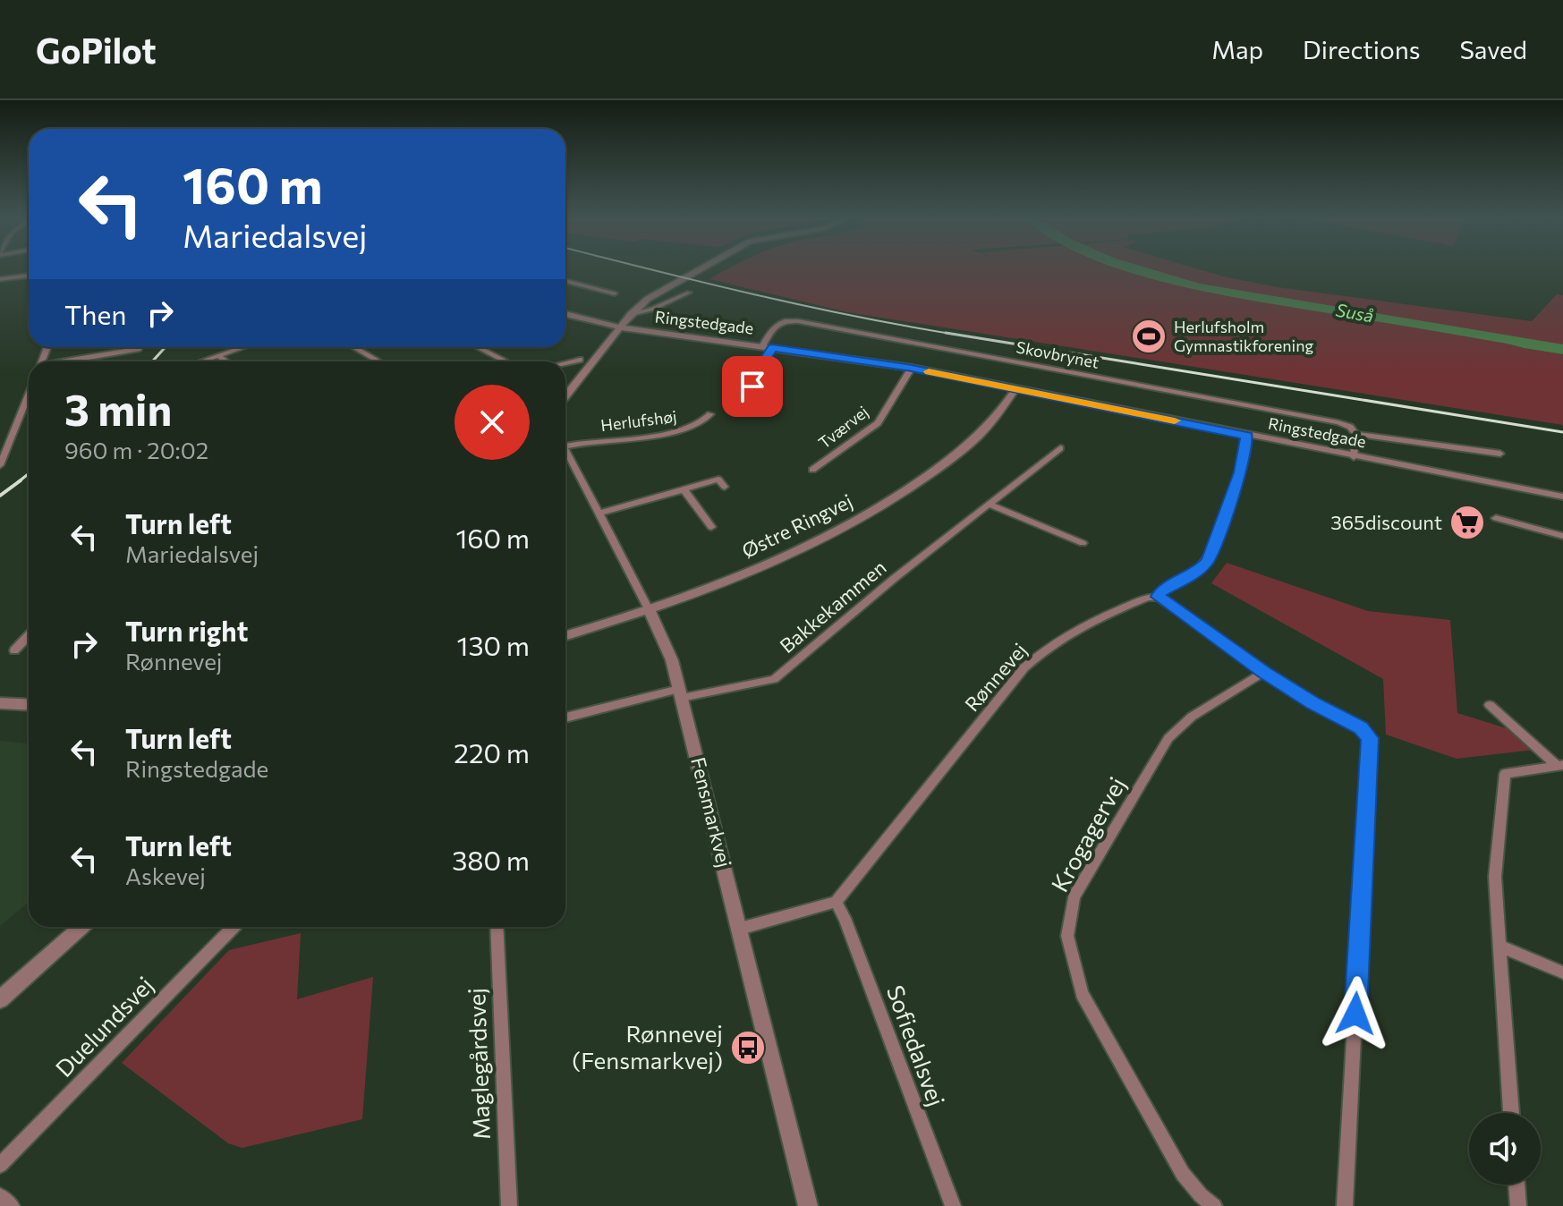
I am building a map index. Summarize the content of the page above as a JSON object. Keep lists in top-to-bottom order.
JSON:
{
  "streets": {
    "street": [
      "Ringstedgade",
      "Skovbrynet",
      "Herlufshøj",
      "Tværvej",
      "Østre Ringvej",
      "Bakkekammen",
      "Rønnevej",
      "Fensmarkvej",
      "Krogagervej",
      "Duelundsvej",
      "Sofiedalsvej",
      "Maglegårdsvej"
    ]
  },
  "crossings": [
    ["Ringstedgade", "Skovbrynet"],
    ["Ringstedgade", "Tværvej"],
    ["Ringstedgade", "Østre Ringvej"],
    ["Ringstedgade", "Rønnevej"],
    ["Østre Ringvej", "Fensmarkvej"],
    ["Bakkekammen", "Fensmarkvej"],
    ["Rønnevej", "Sofiedalsvej"]
  ],
  "water": ["Suså"],
  "places": {
    "sports": ["Herlufsholm Gymnastikforening"],
    "supermarket": ["365discount"],
    "bus stop": ["Rønnevej (Fensmarkvej)"]
  },
  "page": {
    "header": "GoPilot",
    "nav": ["Map", "Directions", "Saved"],
    "turn": ["160 m", "Mariedalsvej"],
    "then": "Then",
    "heading": ["3 min", "960 m · 20:02"],
    "list": [
      {
        "name": "Turn left",
        "note": "Mariedalsvej",
        "value": "160 m"
      },
      {
        "name": "Turn right",
        "note": "Rønnevej",
        "value": "130 m"
      },
      {
        "name": "Turn left",
        "note": "Ringstedgade",
        "value": "220 m"
      },
      {
        "name": "Turn left",
        "note": "Askevej",
        "value": "380 m"
      }
    ]
  }
}
